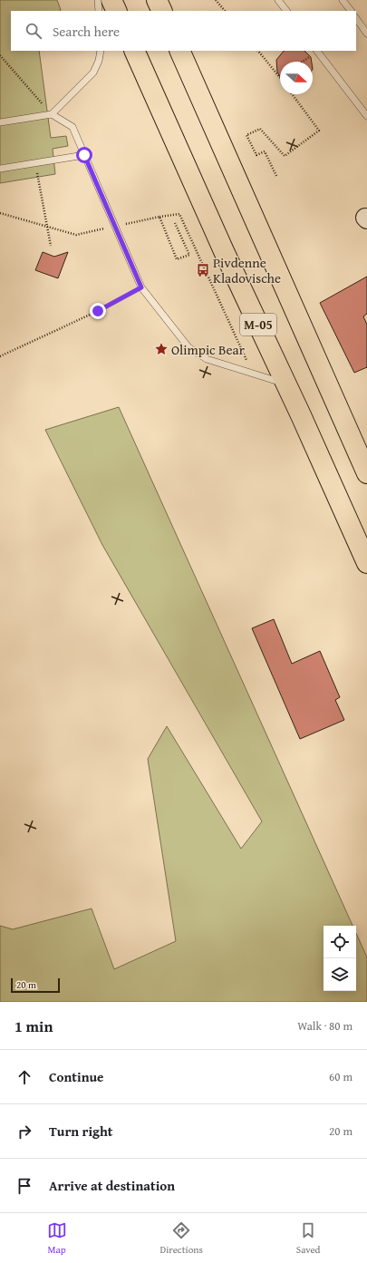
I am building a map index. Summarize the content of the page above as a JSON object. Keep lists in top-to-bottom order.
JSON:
{
  "streets": {
    "highway": ["М-05"]
  },
  "places": {
    "bus stop": ["Pivdenne Kladovische"],
    "place": ["Olimpic Bear"]
  },
  "scale_bar": "20 m",
  "north": "right",
  "page": {
    "search": "Search here",
    "scale": "20 m",
    "heading": ["1 min", "Walk · 80 m"],
    "list": [
      ["Continue", "60 m"],
      ["Turn right", "20 m"],
      "Arrive at destination"
    ],
    "nav": ["Map", "Directions", "Saved"]
  }
}
